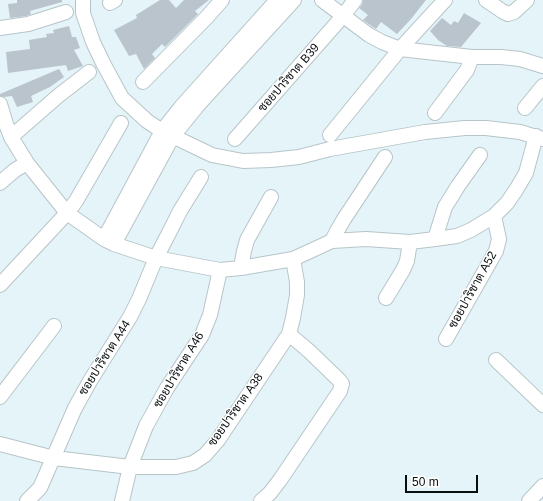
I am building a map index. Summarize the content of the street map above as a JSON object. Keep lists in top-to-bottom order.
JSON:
{
  "streets": {
    "street": [
      "ซอยปาริชาต B39",
      "ซอยปาริชาต A52",
      "ซอยปาริชาต A44",
      "ซอยปาริชาต A46",
      "ซอยปาริชาต A38"
    ]
  },
  "crossings": [
    ["ซอยปาริชาต A44", "ซอยปาริชาต A38"],
    ["ซอยปาริชาต A46", "ซอยปาริชาต A38"]
  ],
  "scale_bar": "50 m"
}
